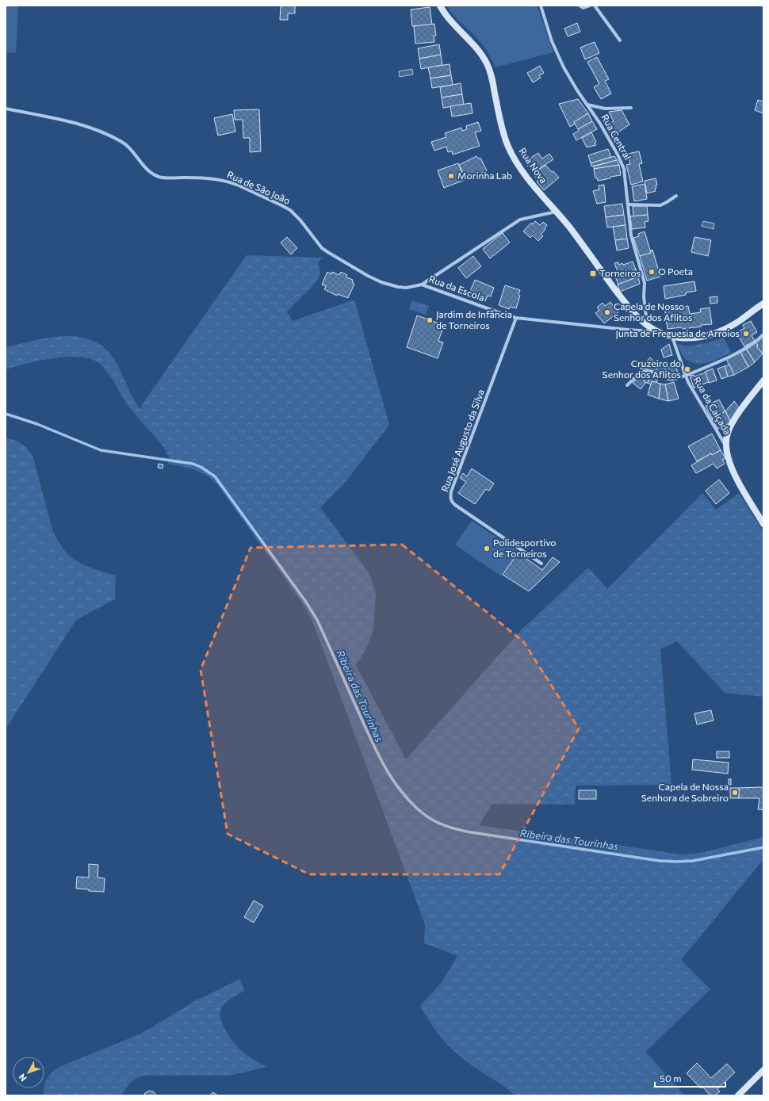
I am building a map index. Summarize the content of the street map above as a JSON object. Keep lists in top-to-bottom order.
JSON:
{
  "streets": {
    "street": [
      "Rua Central",
      "Rua Nova",
      "Rua de São João",
      "Rua da Escola",
      "Rua da Calçada",
      "Rua José Augusto da Silva"
    ]
  },
  "crossings": [
    ["Rua Central", "Rua Nova"],
    ["Rua Nova", "Rua da Escola"],
    ["Rua Nova", "Rua da Calçada"],
    ["Rua de São João", "Rua da Escola"],
    ["Rua da Escola", "Rua José Augusto da Silva"]
  ],
  "water": ["Ribeira das Tourinhas"],
  "places": {
    "other": [
      "Morinha Lab",
      "O Poeta",
      "Capela de Nosso Senhor dos Aflitos",
      "Jardim de Infância de Torneiros",
      "Junta de Freguesia de Arroios",
      "Cruzeiro do Senhor dos Aflitos",
      "Polidesportivo de Torneiros",
      "Capela de Nossa Senhora de Sobreiro"
    ],
    "transit": ["Torneiros"]
  },
  "scale_bar": "50 m",
  "north": "bottom left"
}
